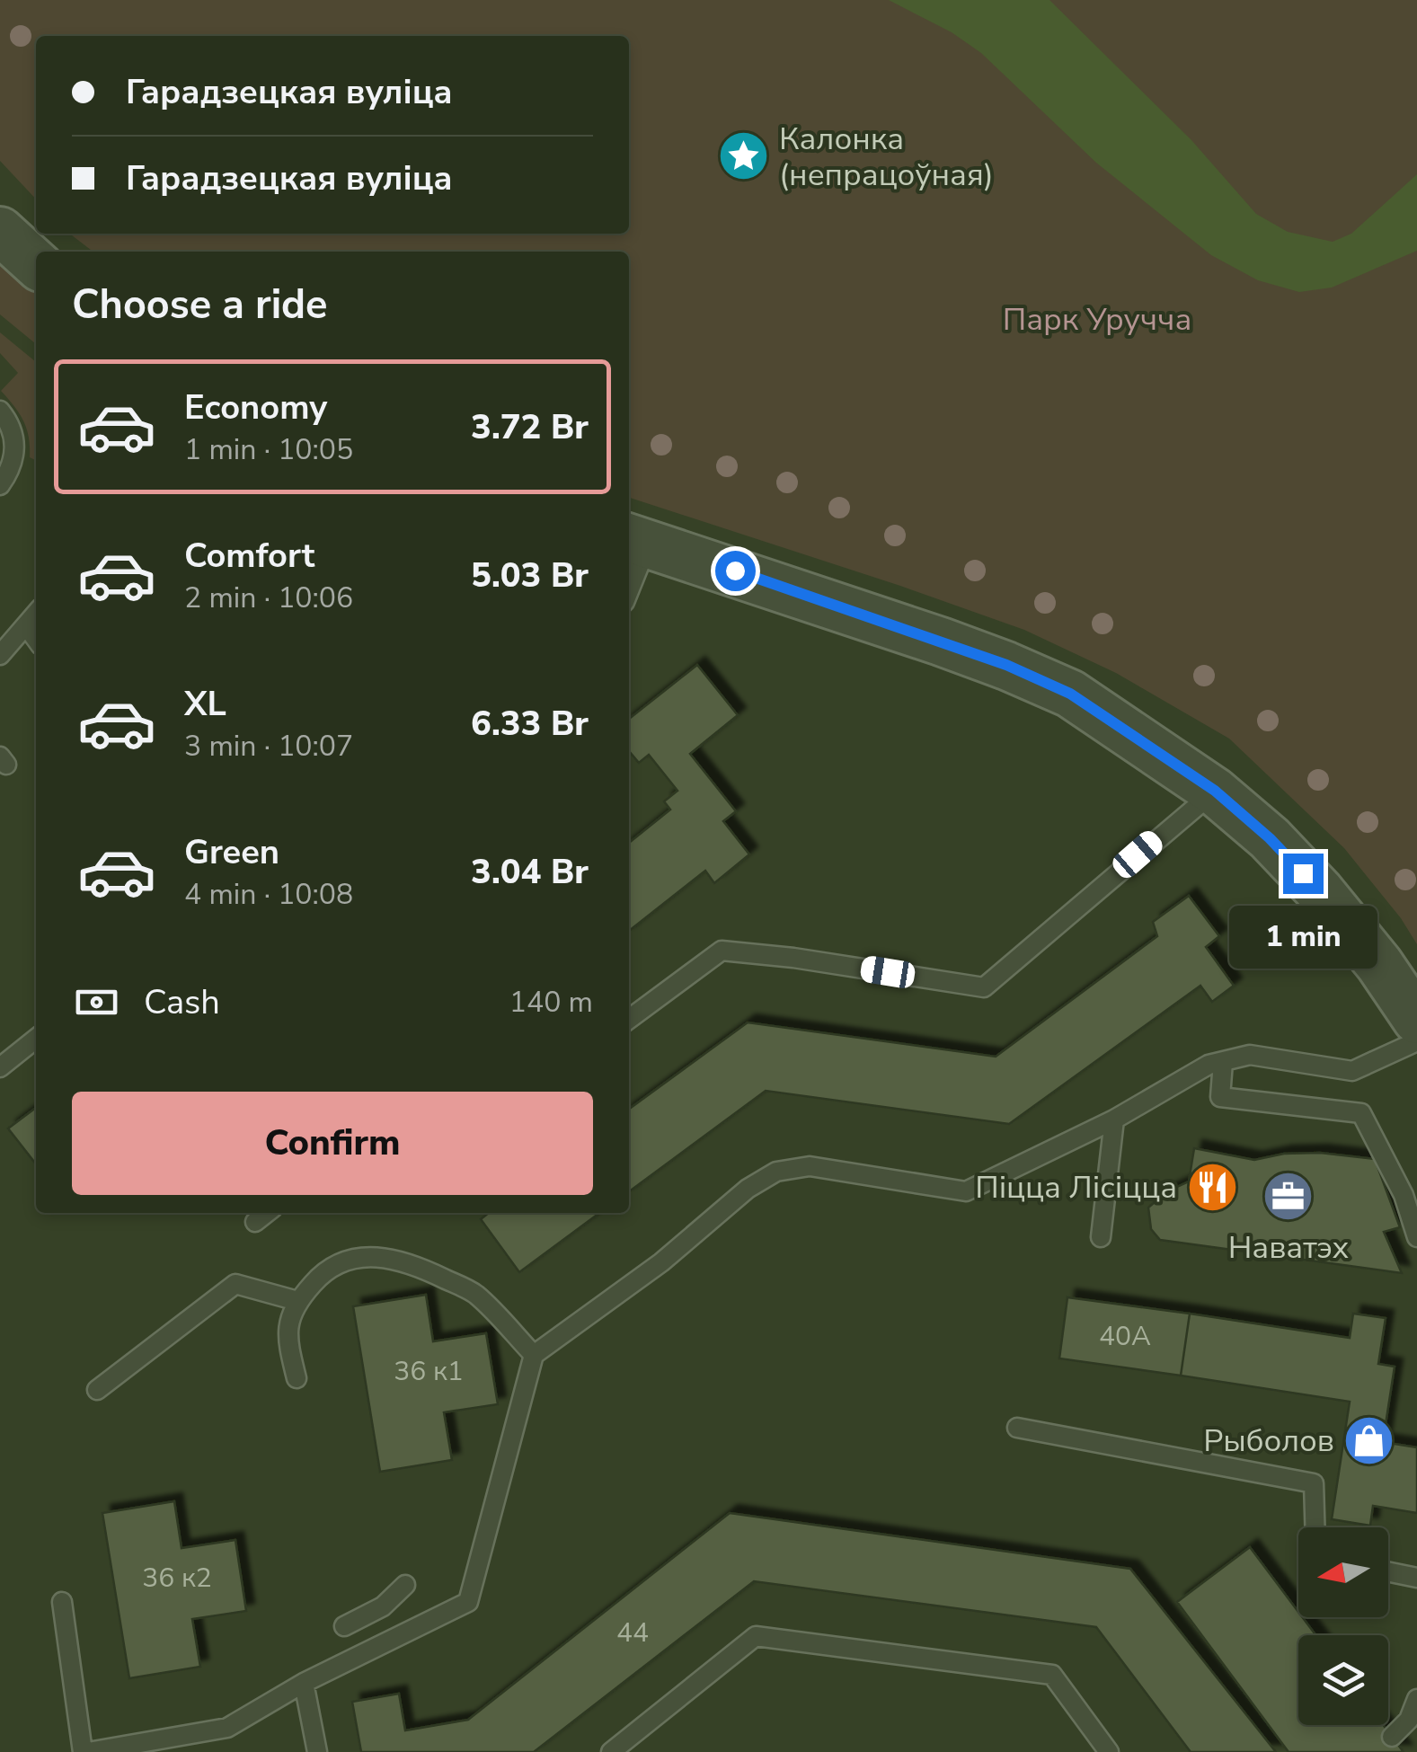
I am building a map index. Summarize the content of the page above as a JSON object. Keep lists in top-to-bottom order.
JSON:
{
  "parks": ["Парк Уручча"],
  "places": {
    "place": ["Калонка (непрацоўная)"],
    "restaurant": ["Піцца Лісіцца"],
    "office": ["Наватэх"],
    "shop": ["Рыболов"]
  },
  "house_numbers": [
    "40А",
    "36 к1",
    "36 к2",
    "44"
  ],
  "north": "left",
  "page": {
    "banner": ["Гарадзецкая вуліца", "Гарадзецкая вуліца"],
    "heading": "Choose a ride",
    "list": [
      {
        "name": "Economy",
        "note": "1 min · 10:05",
        "value": "3.72 Br"
      },
      {
        "name": "Comfort",
        "note": "2 min · 10:06",
        "value": "5.03 Br"
      },
      {
        "name": "XL",
        "note": "3 min · 10:07",
        "value": "6.33 Br"
      },
      {
        "name": "Green",
        "note": "4 min · 10:08",
        "value": "3.04 Br"
      }
    ],
    "bubble": "1 min",
    "pay": ["Cash", "140 m"],
    "buttons": "Confirm"
  }
}
